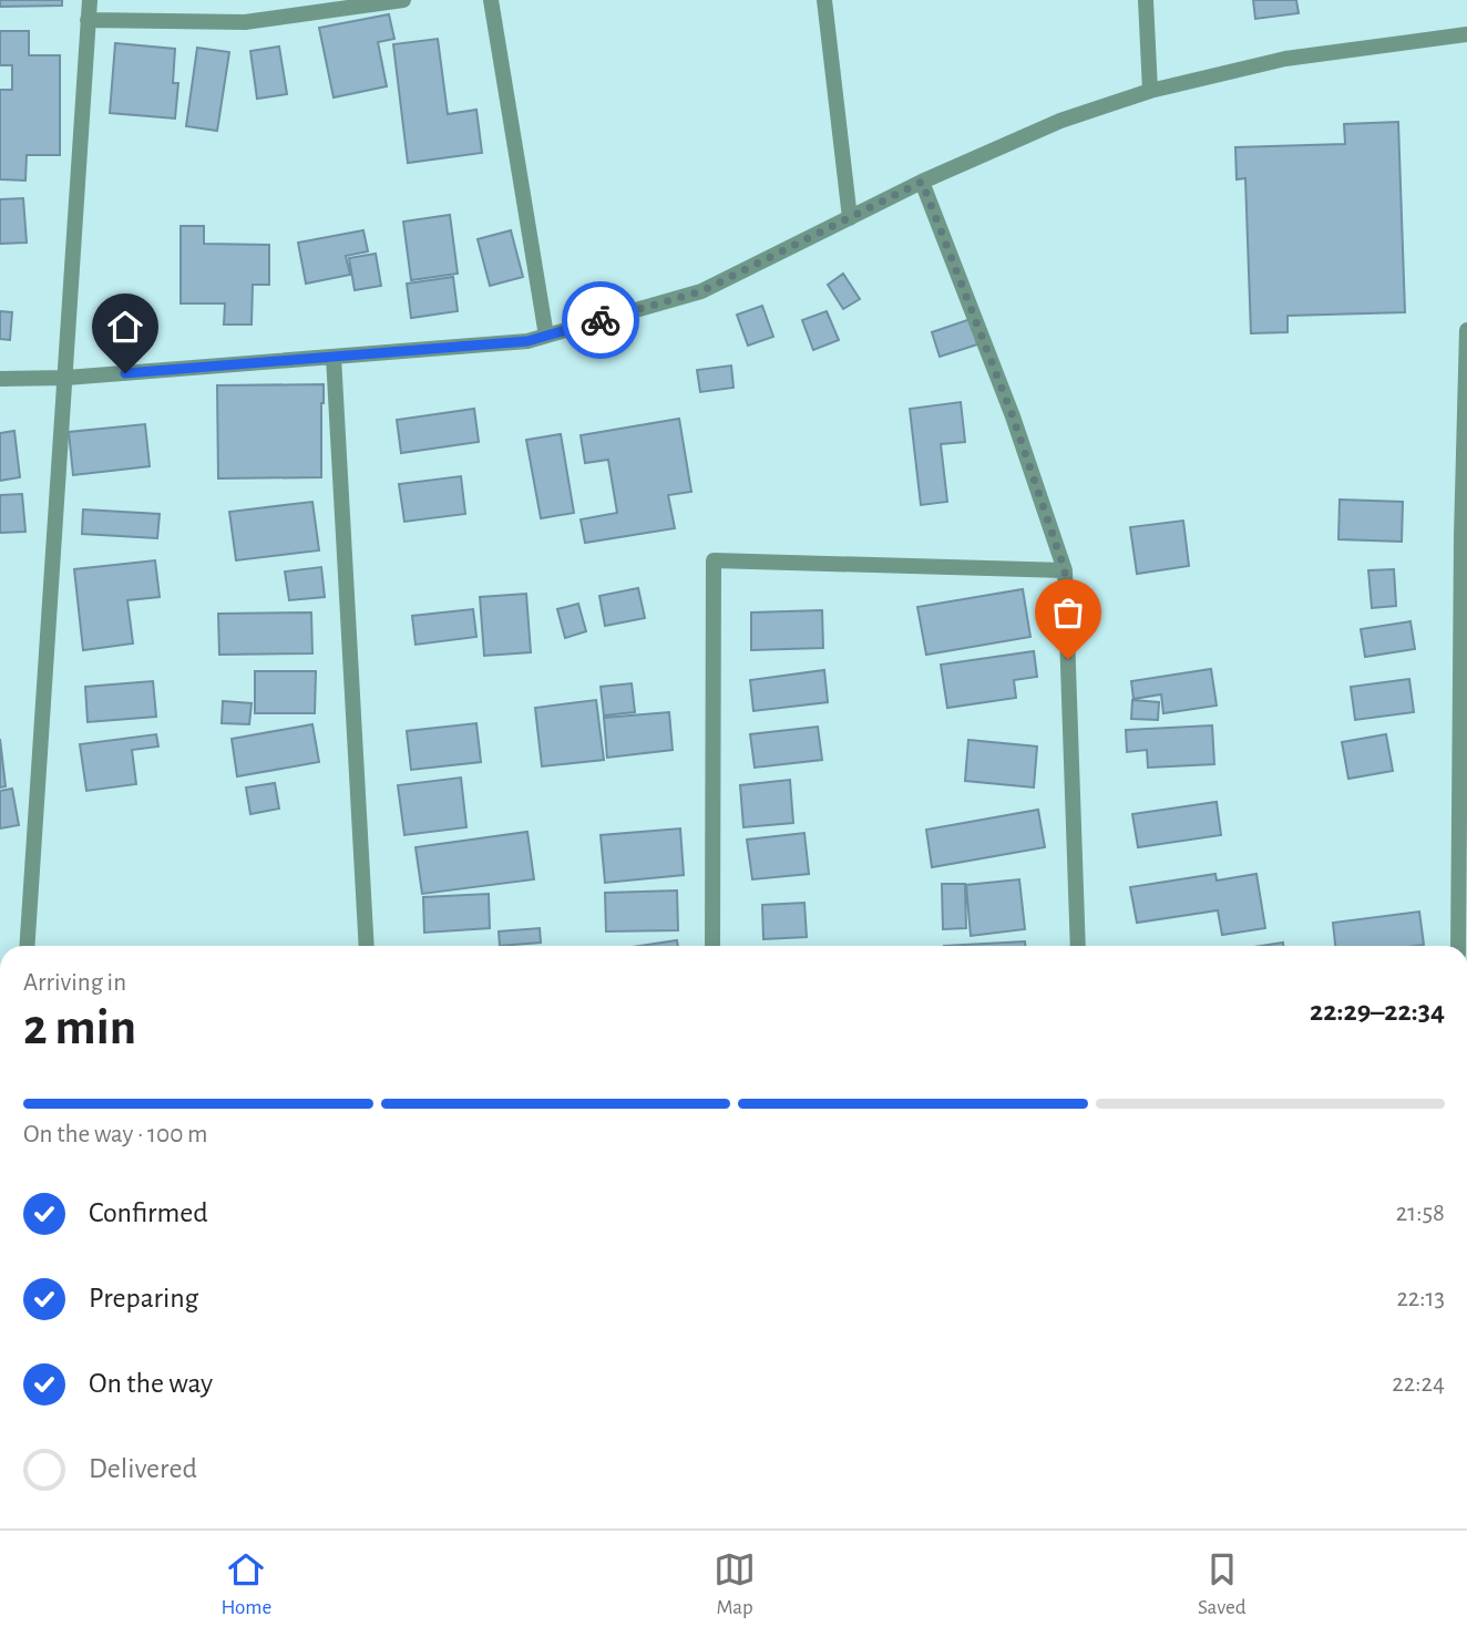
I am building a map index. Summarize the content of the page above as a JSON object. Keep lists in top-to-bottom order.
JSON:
{
  "page": {
    "heading": ["2 min", "Arriving in", "22:29–22:34"],
    "bar": "On the way · 100 m",
    "list": [
      ["Confirmed", "21:58"],
      ["Preparing", "22:13"],
      ["On the way", "22:24"],
      "Delivered"
    ],
    "tabs": ["Home", "Map", "Saved"]
  }
}
